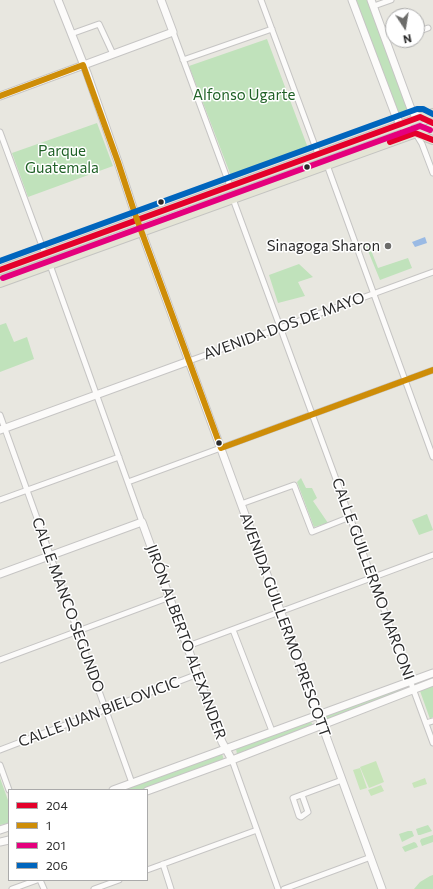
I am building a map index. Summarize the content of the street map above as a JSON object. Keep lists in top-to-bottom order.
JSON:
{
  "streets": {
    "main road": ["AVENIDA DOS DE MAYO", "AVENIDA GUILLERMO PRESCOTT", "JIRÓN ALBERTO ALEXANDER"],
    "street": ["CALLE GUILLERMO MARCONI", "CALLE MANCO SEGUNDO", "CALLE JUAN BIELOVICIC"]
  },
  "crossings": [
    ["AVENIDA DOS DE MAYO", "CALLE GUILLERMO MARCONI"],
    ["AVENIDA DOS DE MAYO", "CALLE MANCO SEGUNDO"],
    ["AVENIDA DOS DE MAYO", "AVENIDA GUILLERMO PRESCOTT"],
    ["AVENIDA DOS DE MAYO", "JIRÓN ALBERTO ALEXANDER"],
    ["CALLE MANCO SEGUNDO", "CALLE JUAN BIELOVICIC"],
    ["JIRÓN ALBERTO ALEXANDER", "CALLE JUAN BIELOVICIC"]
  ],
  "parks": ["Alfonso Ugarte", "Parque Guatemala"],
  "places": ["Sinagoga Sharon"],
  "lines": [
    "transit line 1",
    "transit line 206",
    "transit line 204",
    "transit line 201"
  ],
  "legend": [
    "204",
    "1",
    "201",
    "206"
  ],
  "north": "bottom"
}
